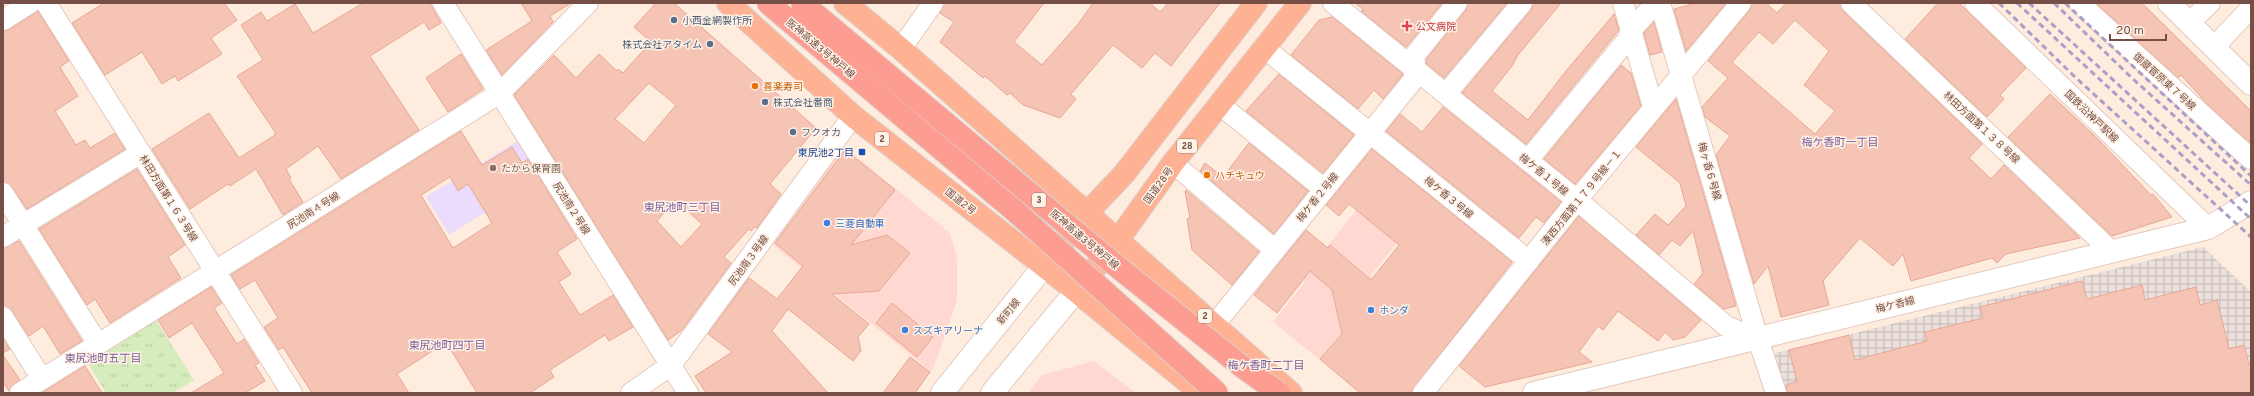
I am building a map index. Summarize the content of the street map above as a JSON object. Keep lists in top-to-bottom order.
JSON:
{
  "streets": {
    "highway": [
      "阪神高速3号神戸線",
      "2",
      "28",
      "国道28号",
      "3",
      "国道2号"
    ],
    "street": [
      "御蔵菅原東７号線",
      "国鉄沿神戸駅線",
      "林田方面第１３８号線",
      "梅ヶ香６号線",
      "梅ケ香１号線",
      "梅ケ香２号線",
      "梅ケ香３号線",
      "湊西方面第１７９号線－１",
      "林田方面第１６３号線",
      "尻池南２号線",
      "尻池南４号線",
      "尻池南３号線",
      "梅ケ香線",
      "新町線"
    ]
  },
  "crossings": [
    ["国鉄沿神戸駅線", "梅ケ香線"],
    ["林田方面第１３８号線", "梅ケ香線"],
    ["2", "国道28号"],
    ["2", "梅ケ香２号線"],
    ["梅ヶ香６号線", "梅ケ香１号線"],
    ["梅ヶ香６号線", "湊西方面第１７９号線－１"],
    ["梅ヶ香６号線", "梅ケ香線"],
    ["梅ケ香１号線", "梅ケ香２号線"],
    ["梅ケ香１号線", "湊西方面第１７９号線－１"],
    ["梅ケ香１号線", "梅ケ香線"],
    ["国道28号", "梅ケ香３号線"],
    ["国道28号", "国道2号"],
    ["梅ケ香２号線", "梅ケ香３号線"],
    ["梅ケ香３号線", "湊西方面第１７９号線－１"],
    ["林田方面第１６３号線", "尻池南４号線"],
    ["国道2号", "尻池南３号線"],
    ["国道2号", "新町線"],
    ["尻池南２号線", "尻池南４号線"],
    ["尻池南２号線", "尻池南３号線"]
  ],
  "districts": [
    "梅ケ香町一丁目",
    "東尻池町三丁目",
    "東尻池町四丁目",
    "東尻池町五丁目",
    "梅ケ香町二丁目"
  ],
  "places": {
    "other": [
      "小西金網製作所",
      "株式会社アタイム",
      "喜楽寿司",
      "株式会社番商",
      "フクオカ",
      "たから保育園",
      "ハチキュウ",
      "三菱自動車",
      "ホンダ",
      "スズキアリーナ"
    ],
    "health": ["公文病院"],
    "transit": ["東尻池2丁目"]
  },
  "scale_bar": "20 m"
}
